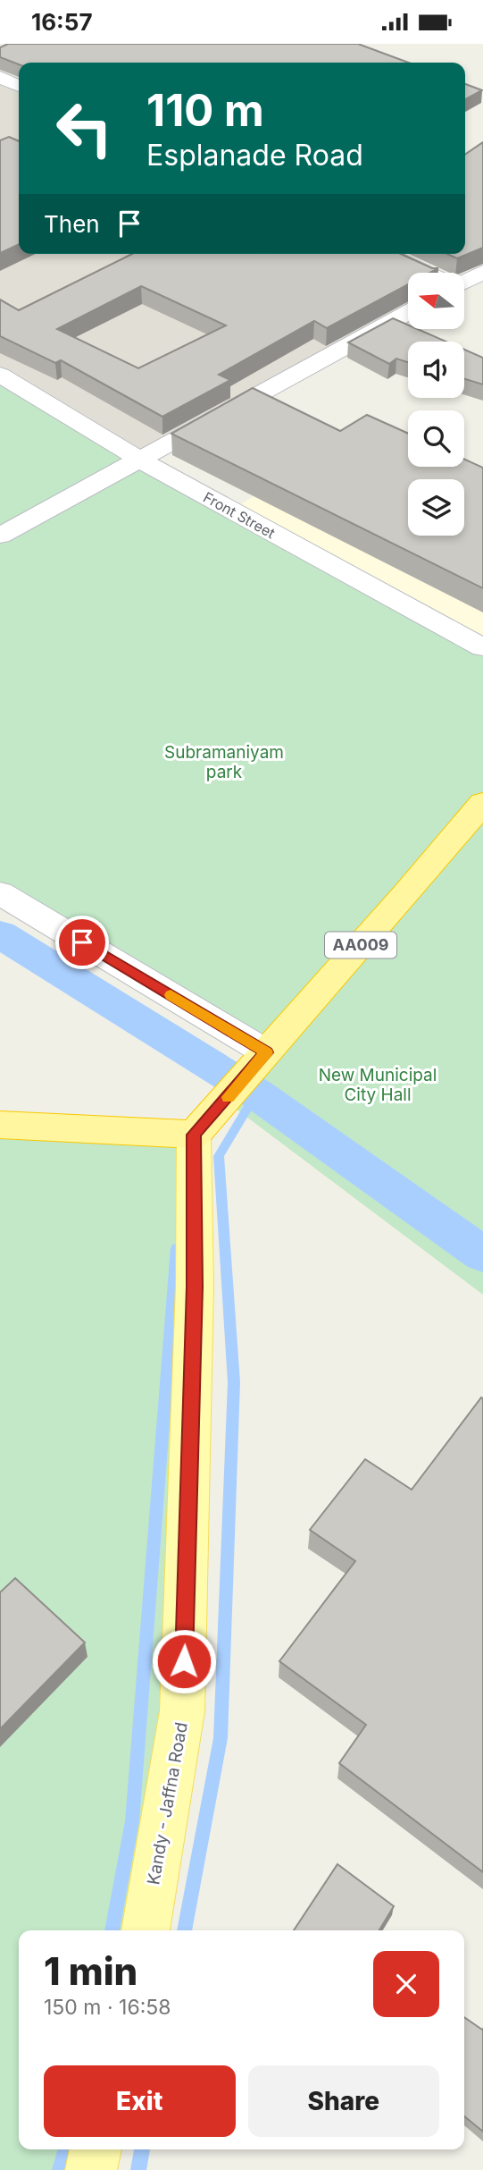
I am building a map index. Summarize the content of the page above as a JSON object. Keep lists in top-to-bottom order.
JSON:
{
  "streets": {
    "highway": ["AA009"],
    "main road": ["Kandy - Jaffna Road"],
    "street": ["Front Street"]
  },
  "crossings": [
    ["AA009", "Kandy - Jaffna Road"]
  ],
  "parks": ["Subramaniyam park", "New Municipal City Hall"],
  "north": "left",
  "page": {
    "status": "16:57",
    "turn": ["110 m", "Esplanade Road"],
    "then": "Then",
    "heading": ["1 min", "150 m · 16:58"],
    "buttons": ["Exit", "Share"]
  }
}
